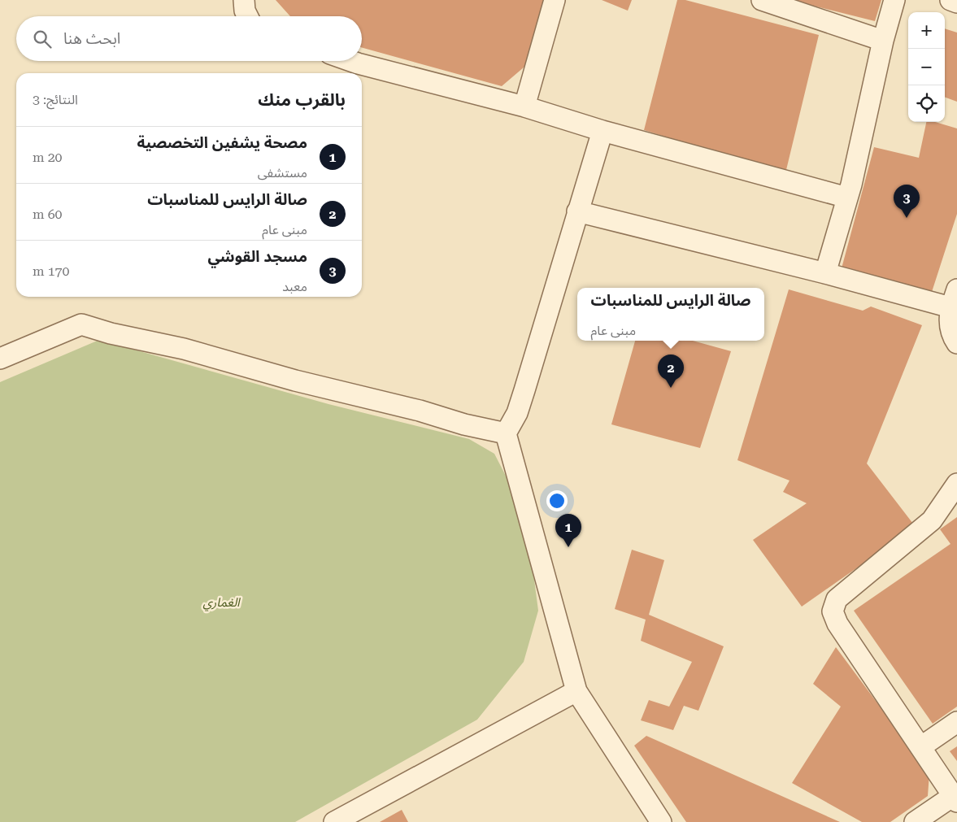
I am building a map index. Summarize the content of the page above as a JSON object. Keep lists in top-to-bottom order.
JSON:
{
  "parks": ["الغماري"],
  "page": {
    "map_buttons": ["+", "−"],
    "search": "ابحث هنا",
    "heading": ["بالقرب منك", "النتائج: 3"],
    "list": [
      {
        "mark": "1",
        "name": "مصحة يشفين التخصصية",
        "note": "مستشفى",
        "value": "20 m"
      },
      {
        "mark": "2",
        "name": "صالة الرايس للمناسبات",
        "note": "مبنى عام",
        "value": "60 m"
      },
      {
        "mark": "3",
        "name": "مسجد القوشي",
        "note": "معبد",
        "value": "170 m"
      }
    ],
    "pins": ["3", "2", "1"],
    "popup": ["صالة الرايس للمناسبات", "مبنى عام"]
  }
}
